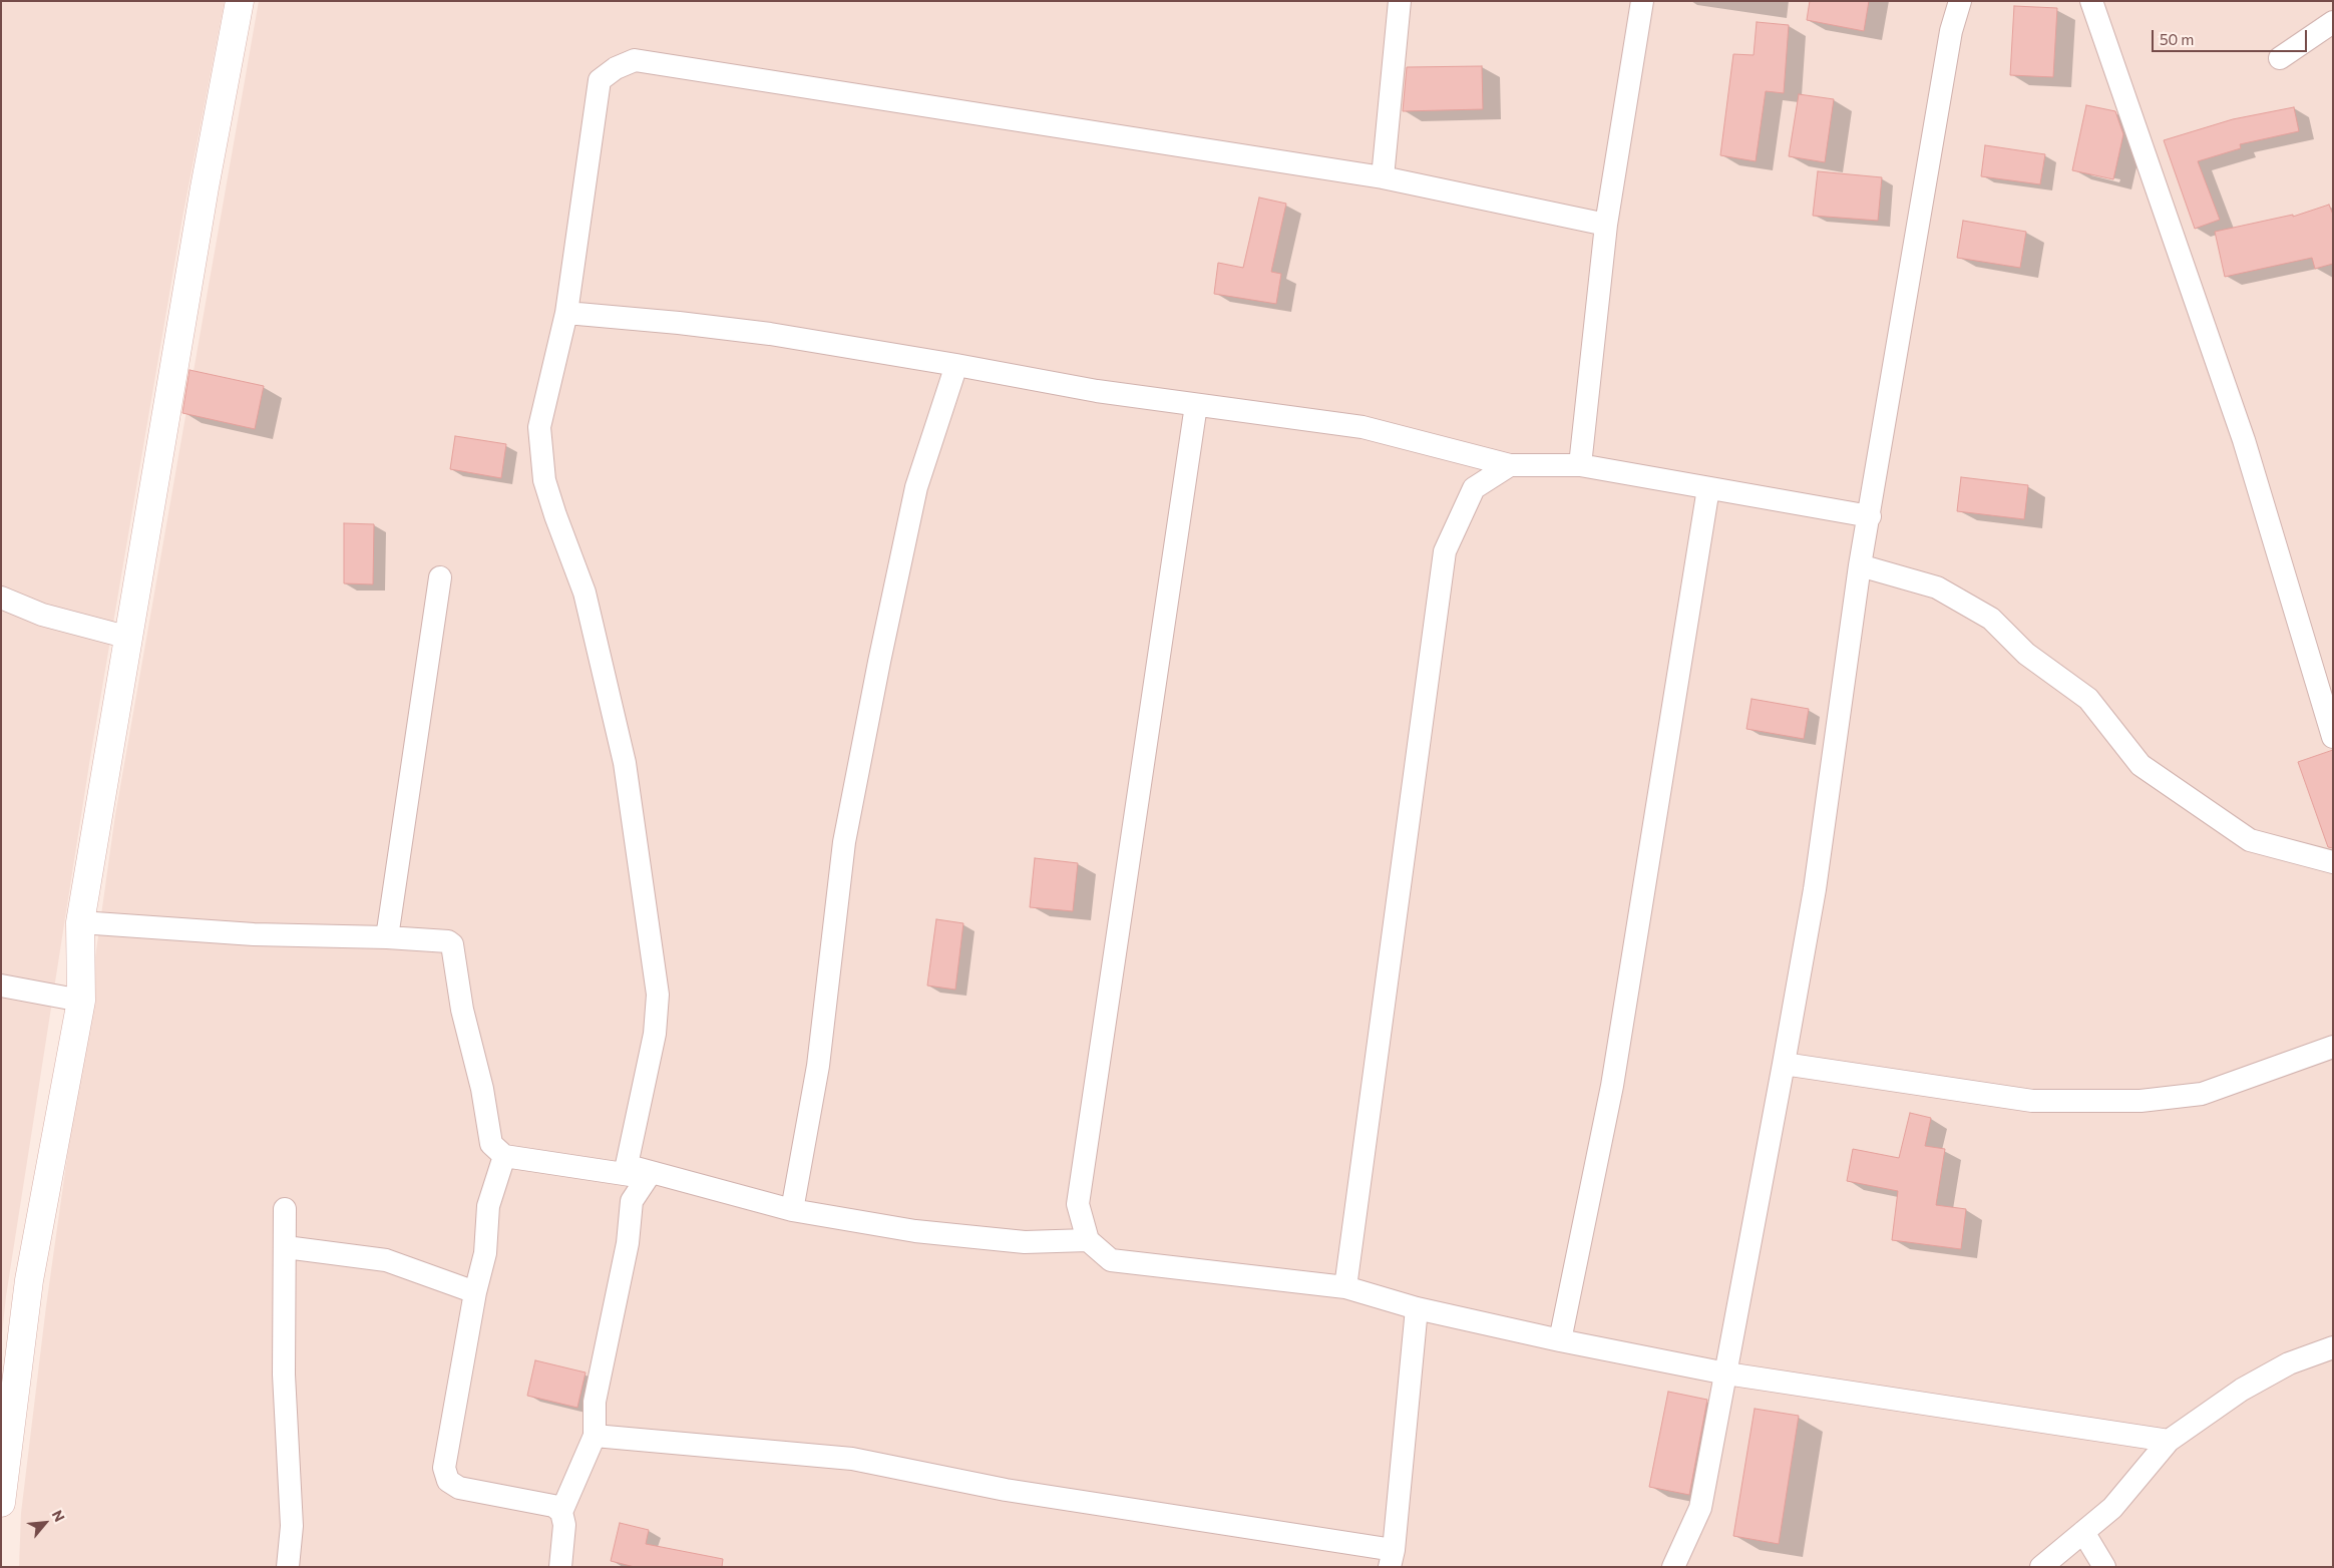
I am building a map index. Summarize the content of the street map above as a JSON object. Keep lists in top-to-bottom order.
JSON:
{
  "scale_bar": "50 m",
  "north": "top right"
}
